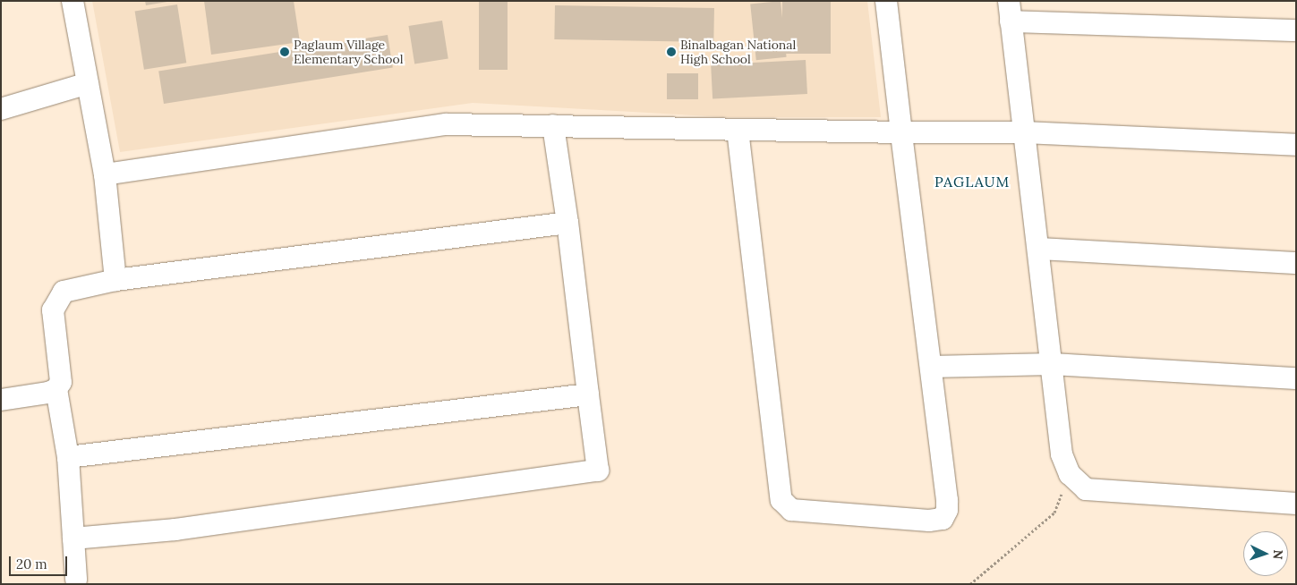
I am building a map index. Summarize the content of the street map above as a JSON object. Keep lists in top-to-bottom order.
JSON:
{
  "districts": ["PAGLAUM"],
  "places": ["Paglaum Village Elementary School", "Binalbagan National High School"],
  "scale_bar": "20 m",
  "north": "right"
}
